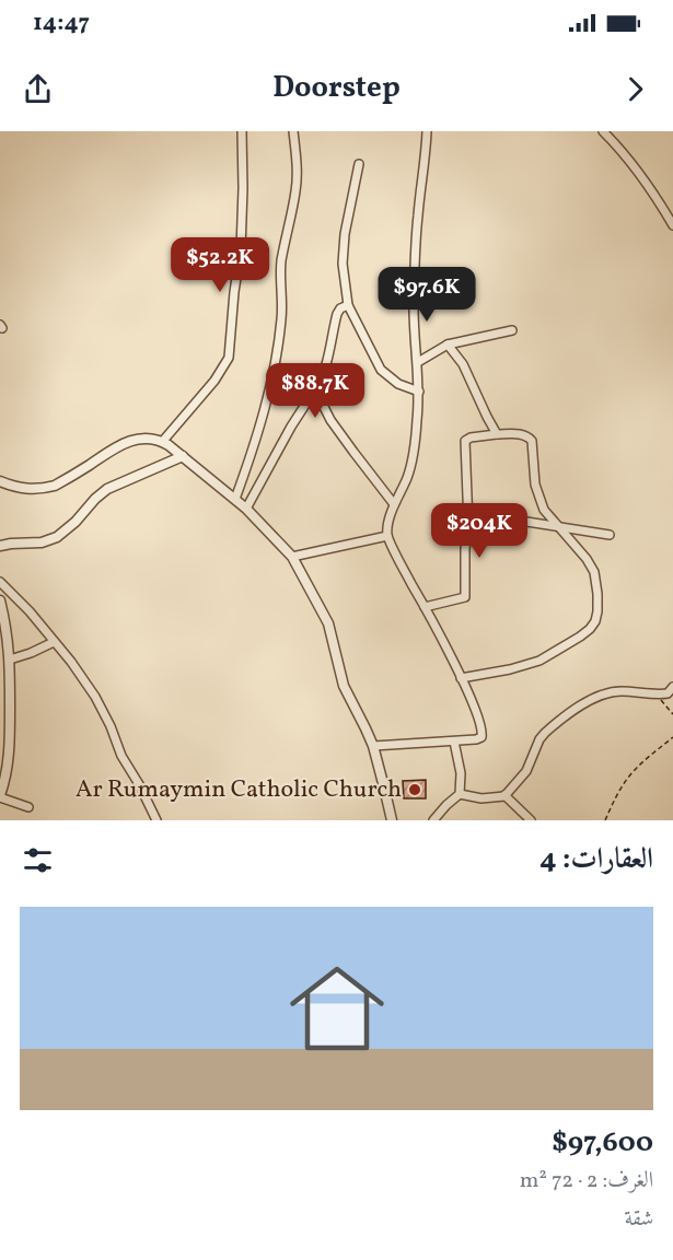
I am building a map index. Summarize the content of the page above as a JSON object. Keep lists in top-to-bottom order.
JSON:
{
  "places": ["Ar Rumaymin Catholic Church"],
  "page": {
    "status": "14:47",
    "header": "Doorstep",
    "price": [
      "$52.2K",
      "$97.6K",
      "$88.7K",
      "$204K"
    ],
    "heading": "العقارات: 4",
    "list": [
      {
        "name": "$97,600",
        "note": "الغرف: 2 · 72 m² · شقة"
      }
    ]
  }
}
